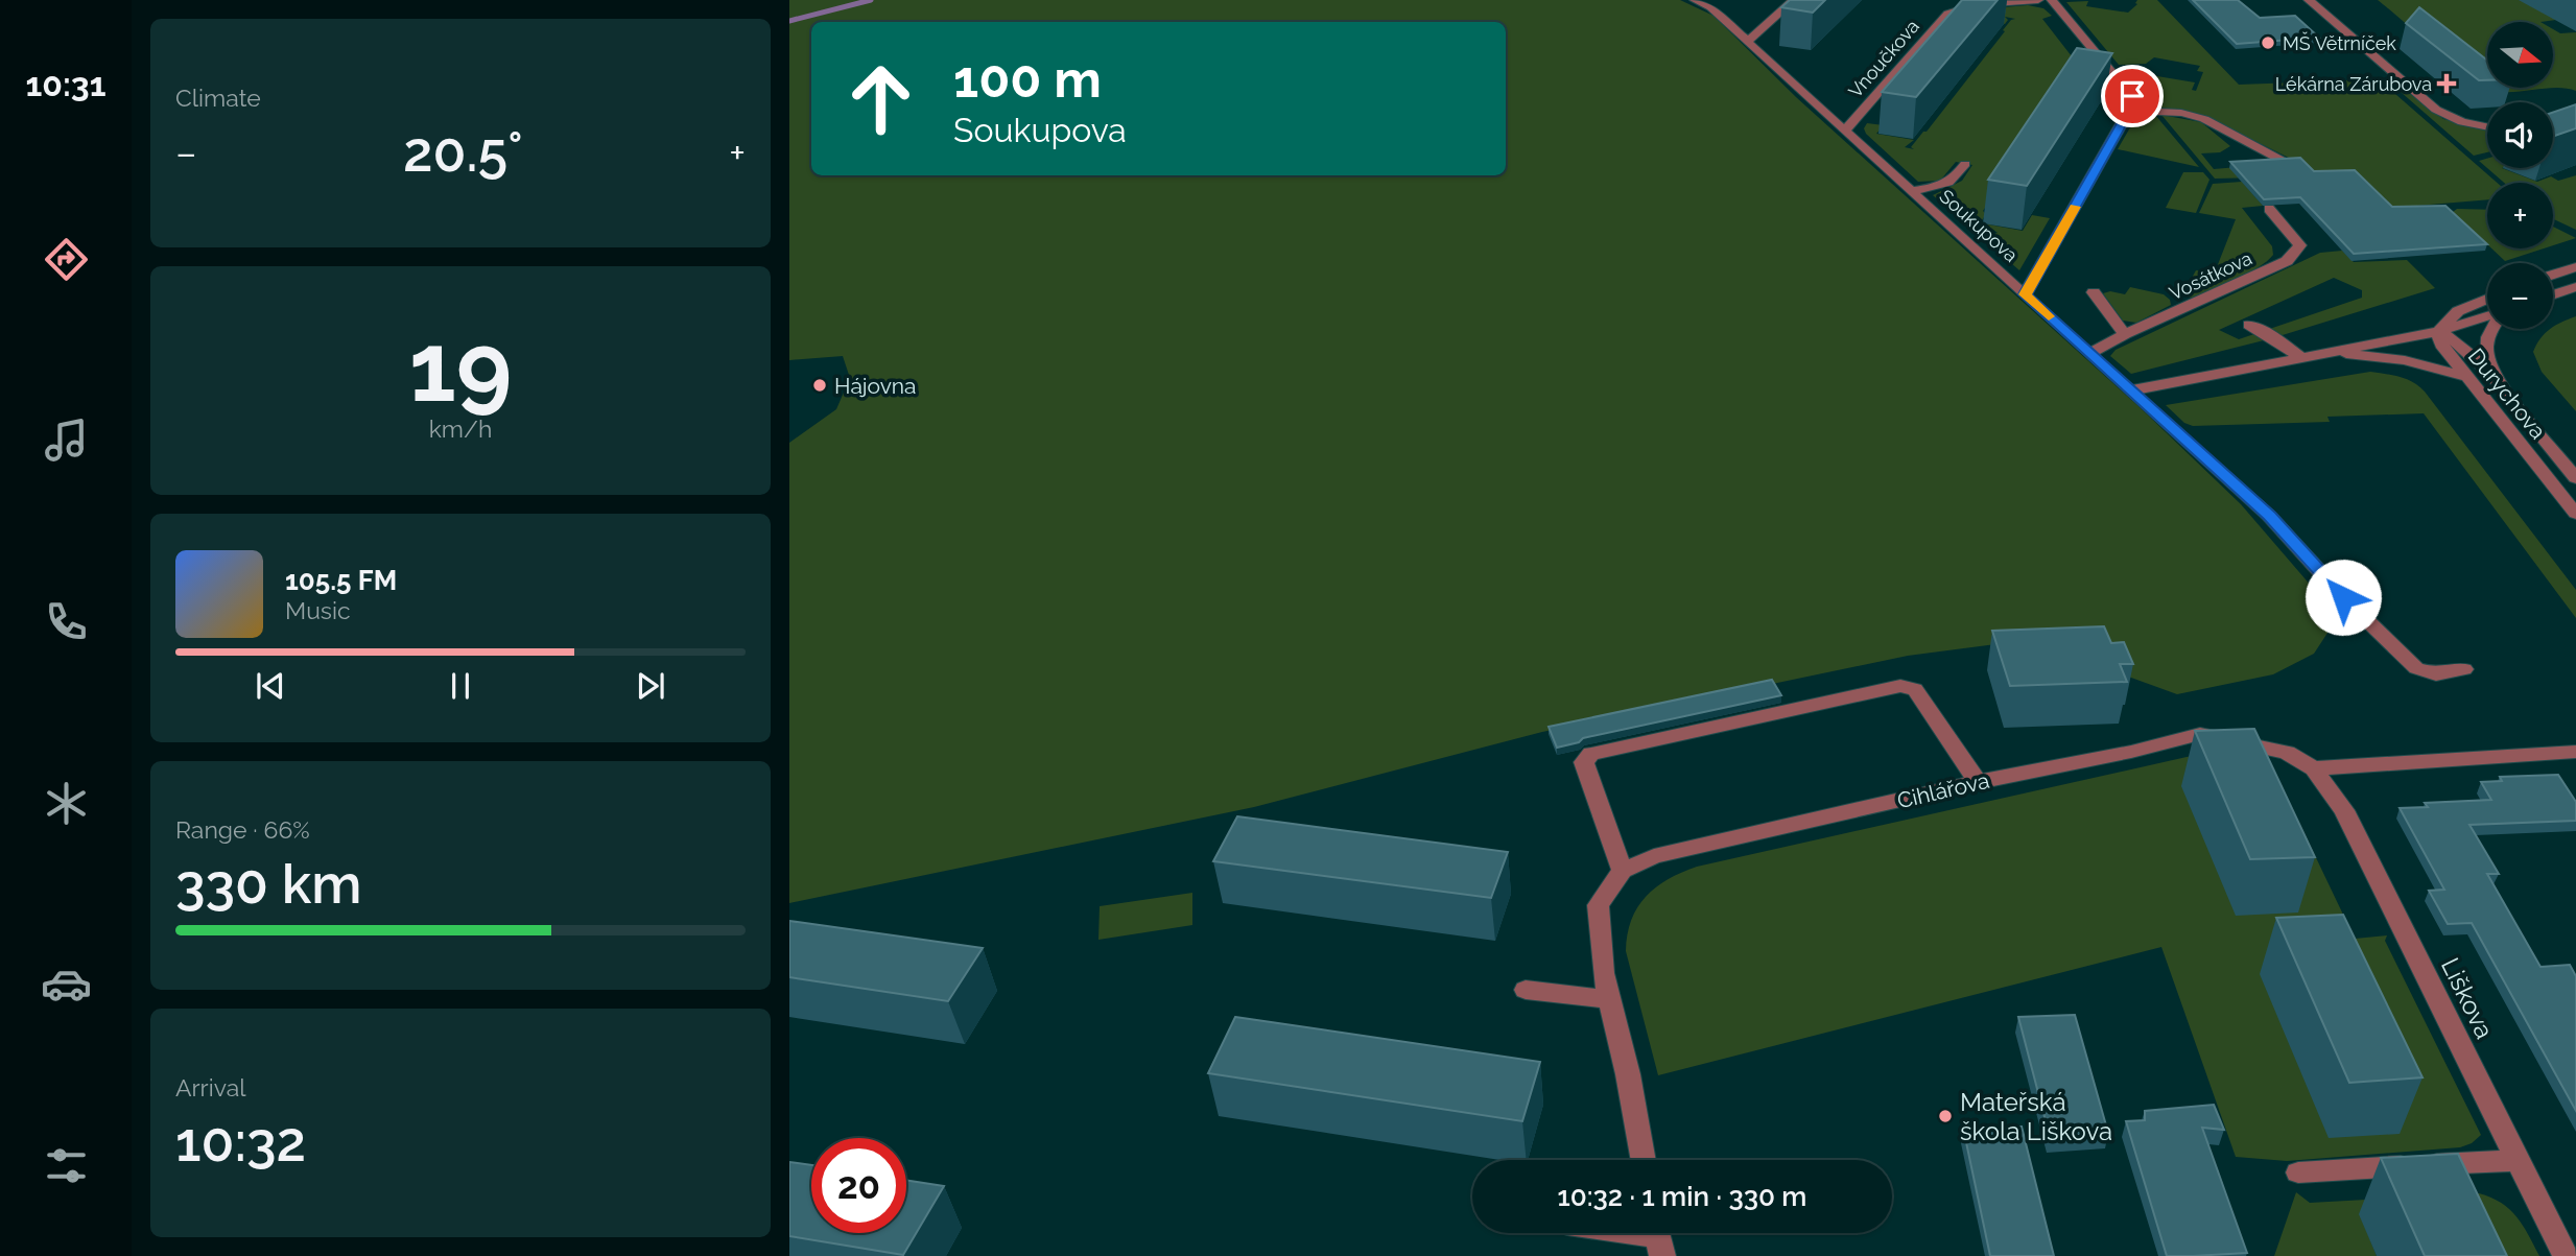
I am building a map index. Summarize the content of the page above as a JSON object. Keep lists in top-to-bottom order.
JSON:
{
  "streets": {
    "street": [
      "Vnoučkova",
      "Soukupova",
      "Vosátkova",
      "Durychova",
      "Cihlářova",
      "Liškova"
    ]
  },
  "crossings": [
    ["Vnoučkova", "Soukupova"],
    ["Soukupova", "Vosátkova"],
    ["Cihlářova", "Liškova"]
  ],
  "places": {
    "other": ["MŠ Větrníček", "Hájovna", "Mateřská škola Liškova"],
    "health": ["Lékárna Zárubova"]
  },
  "north": "right",
  "page": {
    "tabs": "10:31",
    "tile": [
      "Climate",
      ["19", "km/h"],
      ["Range · 66%", "330 km"],
      ["Arrival", "10:32"]
    ],
    "map_buttons": ["+", "−"],
    "turn": ["100 m", "Soukupova"],
    "heat": ["−", "20.5°", "+"],
    "song": ["105.5 FM", "Music"],
    "limit": "20",
    "trip": "10:32 · 1 min · 330 m"
  }
}
